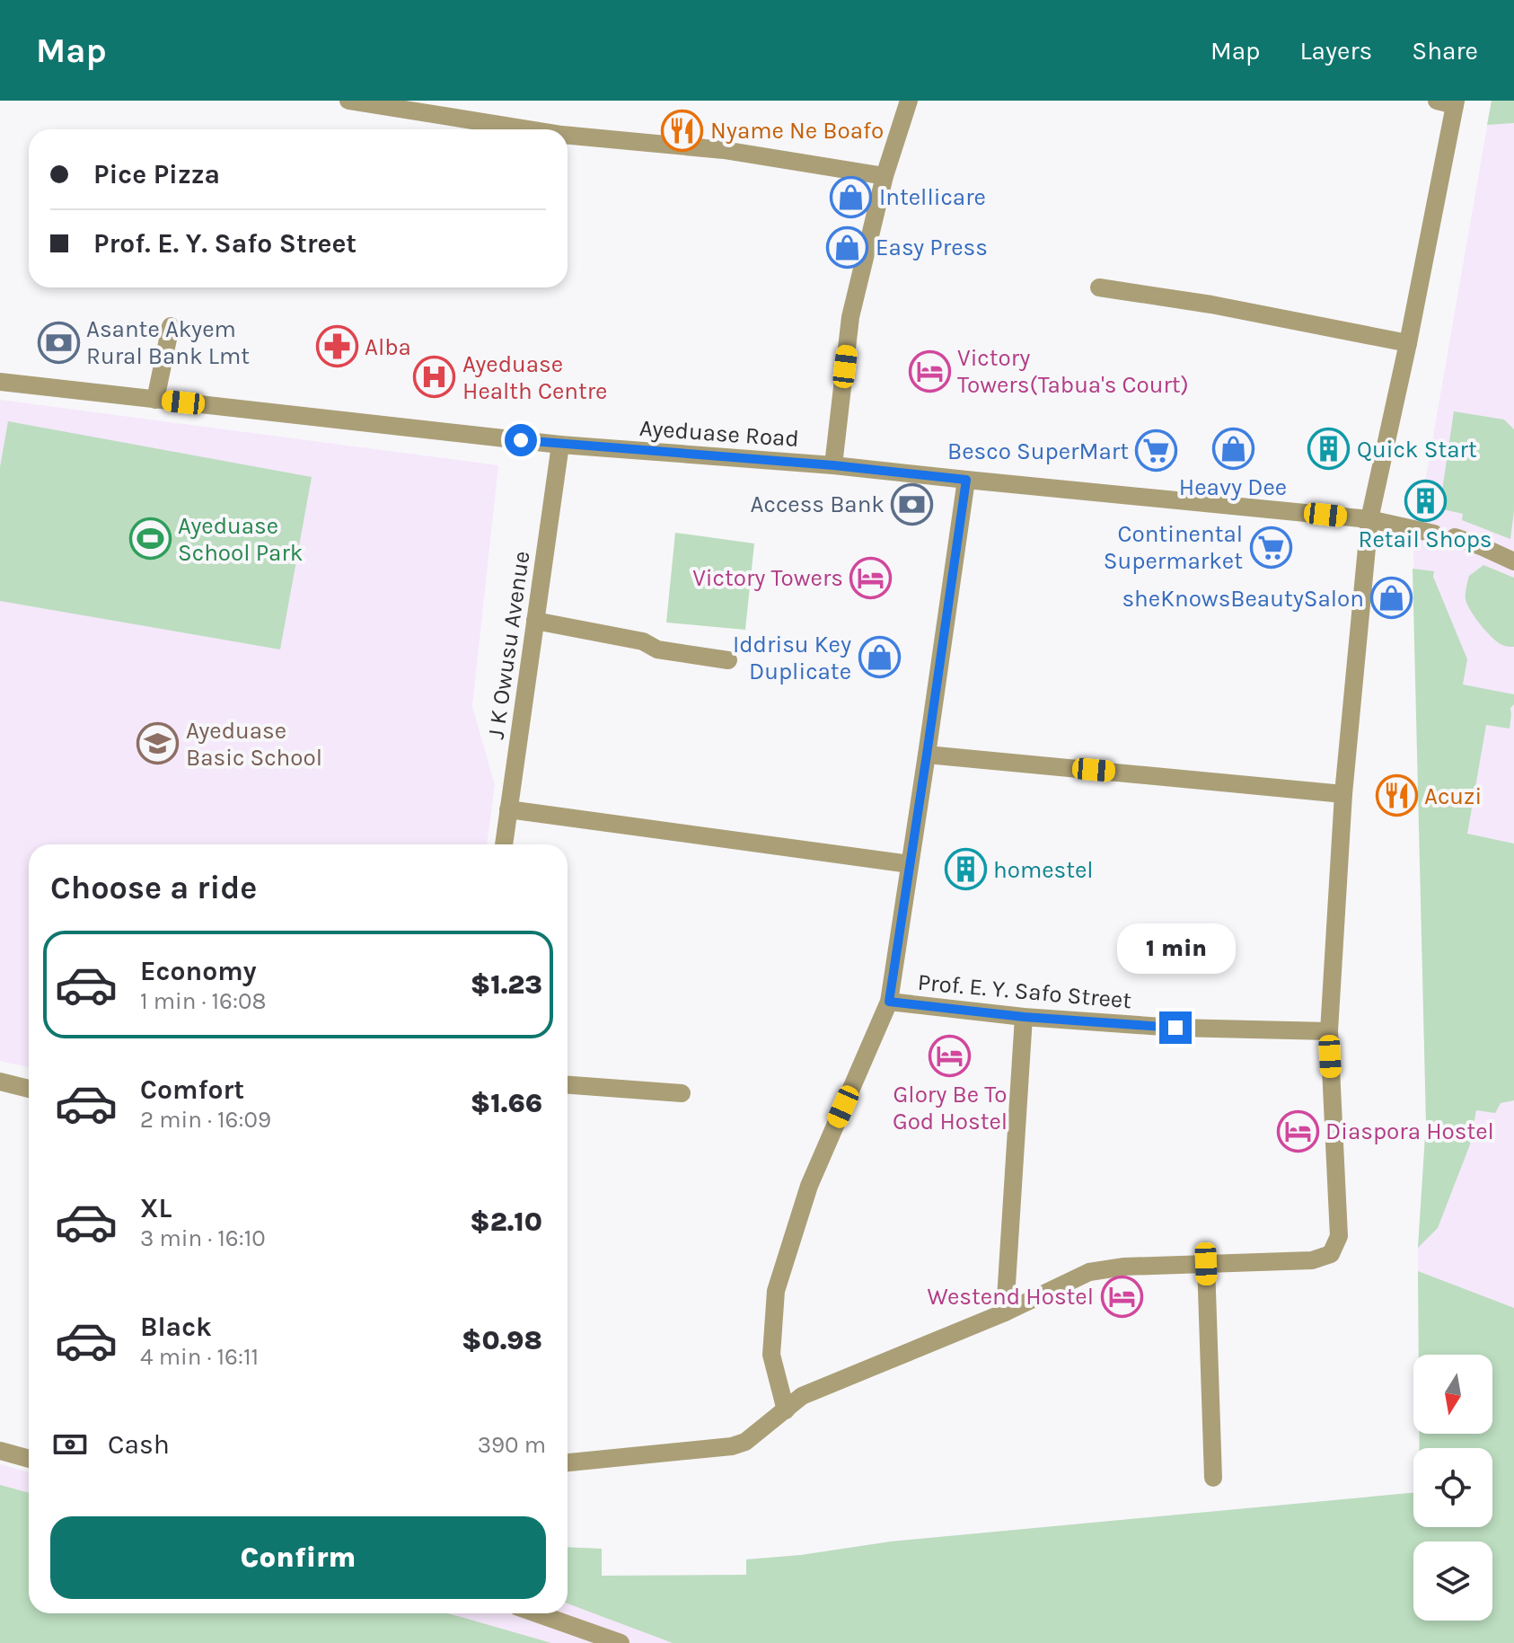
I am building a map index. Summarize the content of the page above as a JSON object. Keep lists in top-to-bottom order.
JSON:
{
  "streets": {
    "street": ["Ayeduase Road", "J K Owusu Avenue", "Prof. E. Y. Safo Street"]
  },
  "crossings": [
    ["Ayeduase Road", "J K Owusu Avenue"]
  ],
  "places": {
    "restaurant": ["Nyame Ne Boafo", "Acuzi"],
    "shop": [
      "Intellicare",
      "Easy Press",
      "Heavy Dee",
      "sheKnowsBeautySalon",
      "Iddrisu Key Duplicate"
    ],
    "bank": ["Asante Akyem Rural Bank Lmt", "Access Bank"],
    "pharmacy": ["Alba"],
    "hotel": [
      "Victory Towers(Tabua's Court)",
      "Victory Towers",
      "Glory Be To God Hostel",
      "Diaspora Hostel",
      "Westend Hostel"
    ],
    "hospital": ["Ayeduase Health Centre"],
    "building": ["Quick Start", "Retail Shops", "homestel"],
    "supermarket": ["Besco SuperMart", "Continental Supermarket"],
    "sports": ["Ayeduase School Park"],
    "school or university": ["Ayeduase Basic School"]
  },
  "north": "bottom",
  "page": {
    "header": "Map",
    "nav": ["Map", "Layers", "Share"],
    "banner": ["Pice Pizza", "Prof. E. Y. Safo Street"],
    "heading": "Choose a ride",
    "bubble": "1 min",
    "list": [
      {
        "name": "Economy",
        "note": "1 min · 16:08",
        "value": "$1.23"
      },
      {
        "name": "Comfort",
        "note": "2 min · 16:09",
        "value": "$1.66"
      },
      {
        "name": "XL",
        "note": "3 min · 16:10",
        "value": "$2.10"
      },
      {
        "name": "Black",
        "note": "4 min · 16:11",
        "value": "$0.98"
      }
    ],
    "pay": ["Cash", "390 m"],
    "buttons": "Confirm"
  }
}
